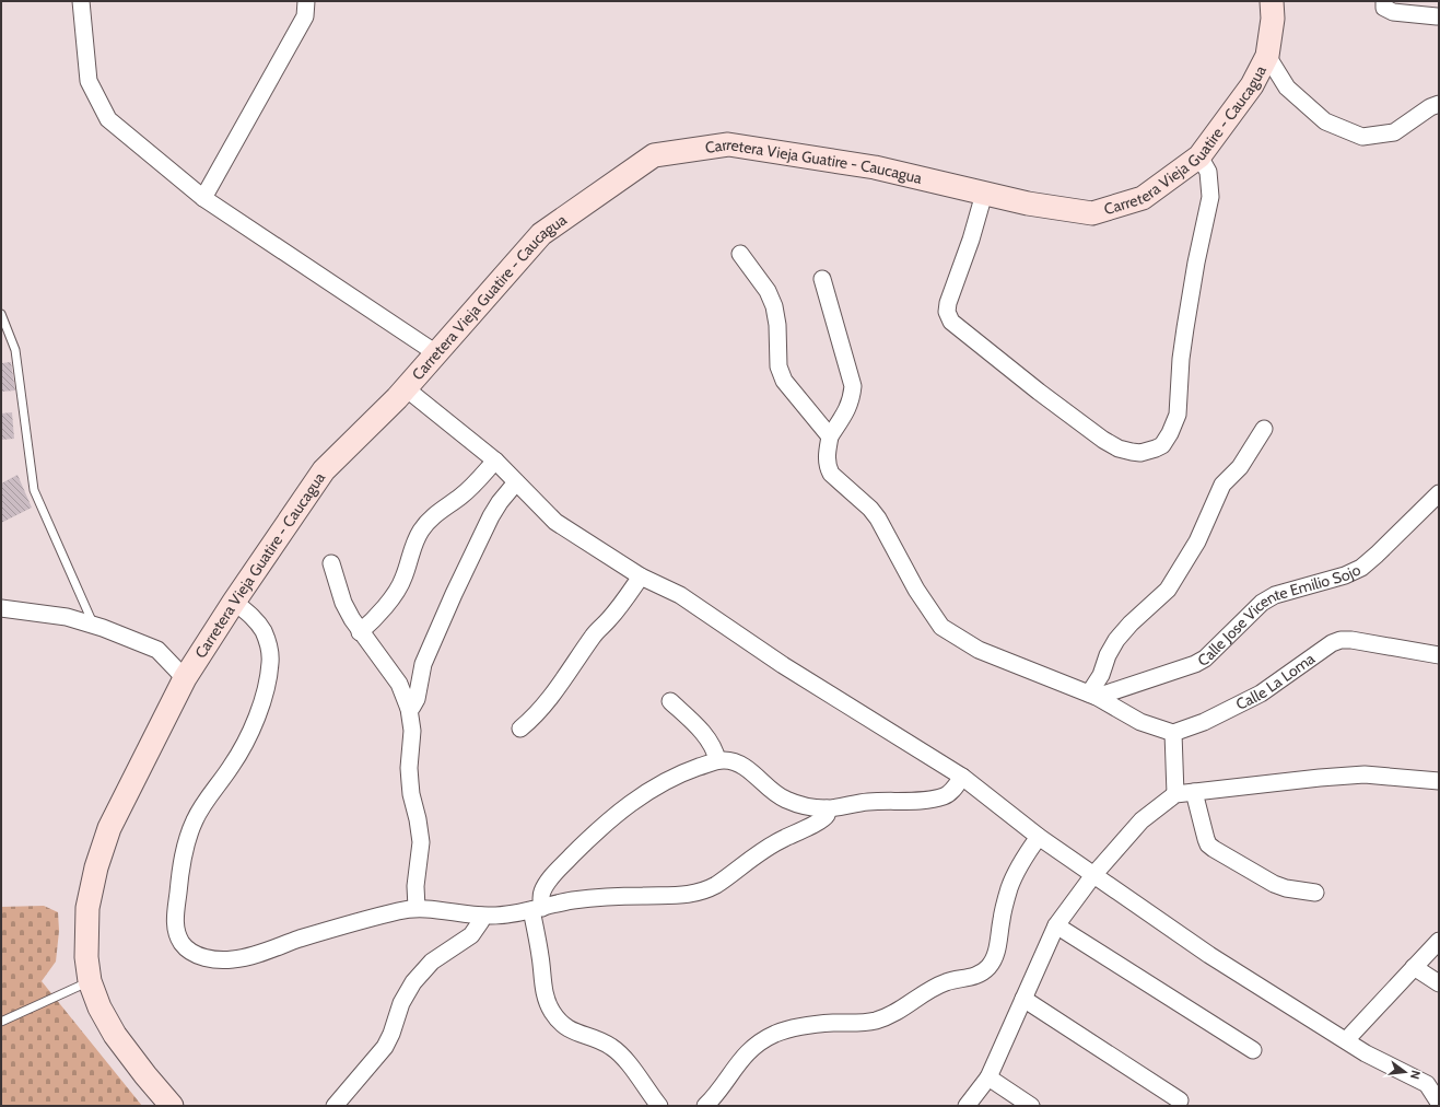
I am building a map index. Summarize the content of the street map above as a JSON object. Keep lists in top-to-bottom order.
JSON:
{
  "streets": {
    "main road": ["Carretera Vieja Guatire - Caucagua"],
    "street": ["Calle Jose Vicente Emilio Sojo", "Calle La Loma"]
  },
  "north": "right"
}
